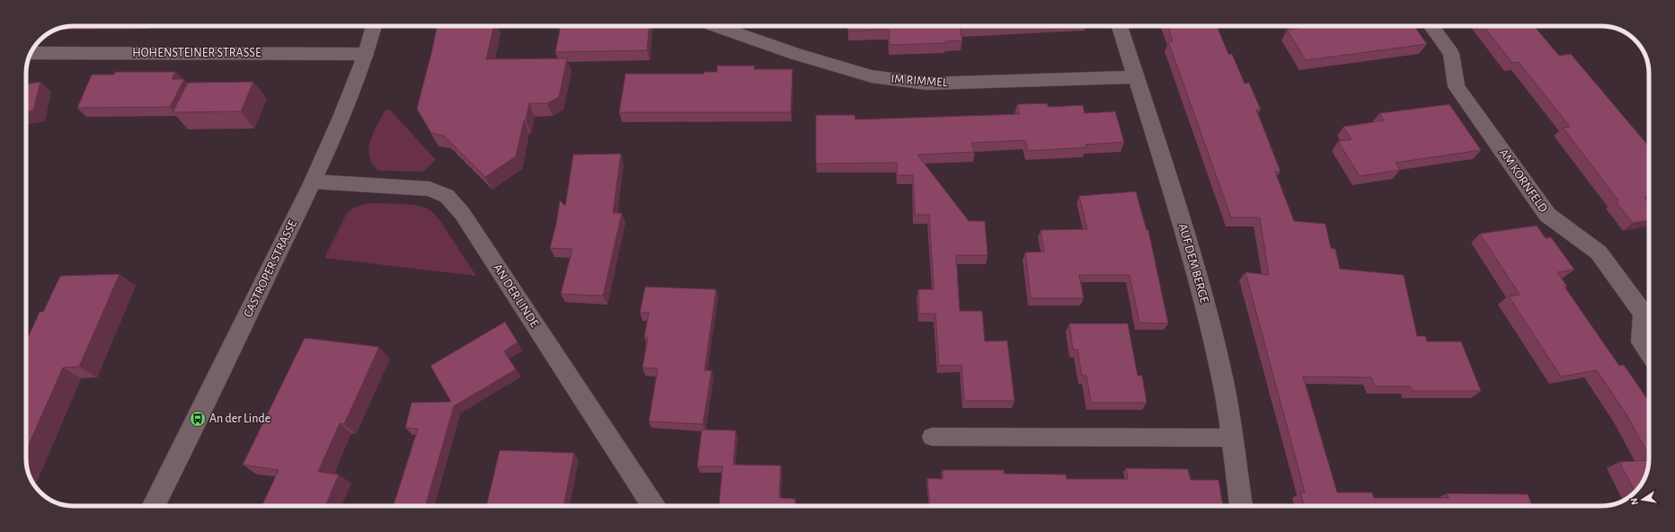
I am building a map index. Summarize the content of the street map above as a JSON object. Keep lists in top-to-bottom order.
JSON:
{
  "streets": {
    "street": [
      "HOHENSTEINER STRASSE",
      "IM RIMMEL",
      "AM KORNFELD",
      "AUF DEM BERGE",
      "CASTROPER STRASSE",
      "AN DER LINDE"
    ]
  },
  "crossings": [
    ["HOHENSTEINER STRASSE", "CASTROPER STRASSE"],
    ["IM RIMMEL", "AUF DEM BERGE"],
    ["CASTROPER STRASSE", "AN DER LINDE"]
  ],
  "places": {
    "bus stop": ["An der Linde"]
  },
  "north": "left"
}
